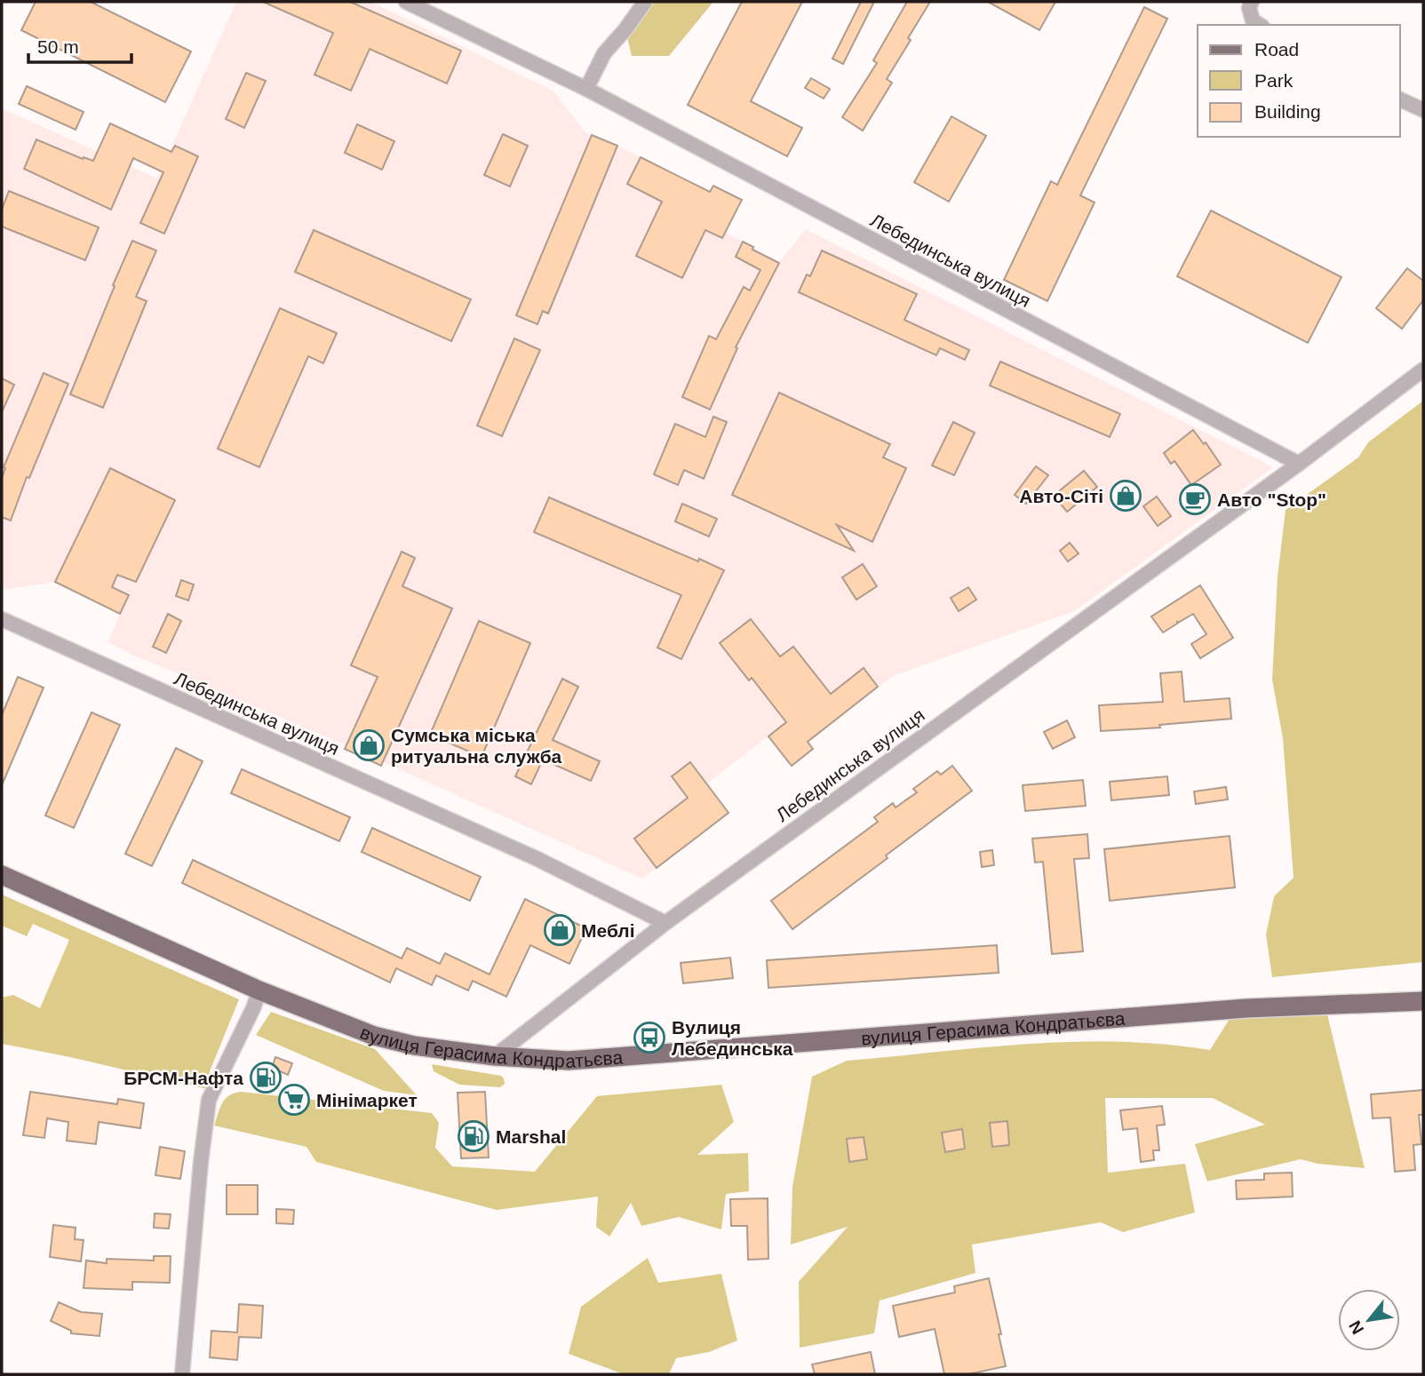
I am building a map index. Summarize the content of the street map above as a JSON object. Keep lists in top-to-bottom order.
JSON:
{
  "streets": {
    "main road": ["вулиця Герасима Кондратьєва"],
    "street": ["Лебединська вулиця"]
  },
  "crossings": [
    ["Лебединська вулиця", "вулиця Герасима Кондратьєва"]
  ],
  "places": {
    "shop": ["Авто-Сіті", "Сумська міська ритуальна служба", "Меблі"],
    "cafe": ["Авто \"Stop\""],
    "bus stop": ["Вулиця Лебединська"],
    "fuel station": ["БРСМ-Нафта", "Marshal"],
    "supermarket": ["Мінімаркет"]
  },
  "legend": ["Road", "Park", "Building"],
  "scale_bar": "50 m",
  "north": "bottom left"
}
